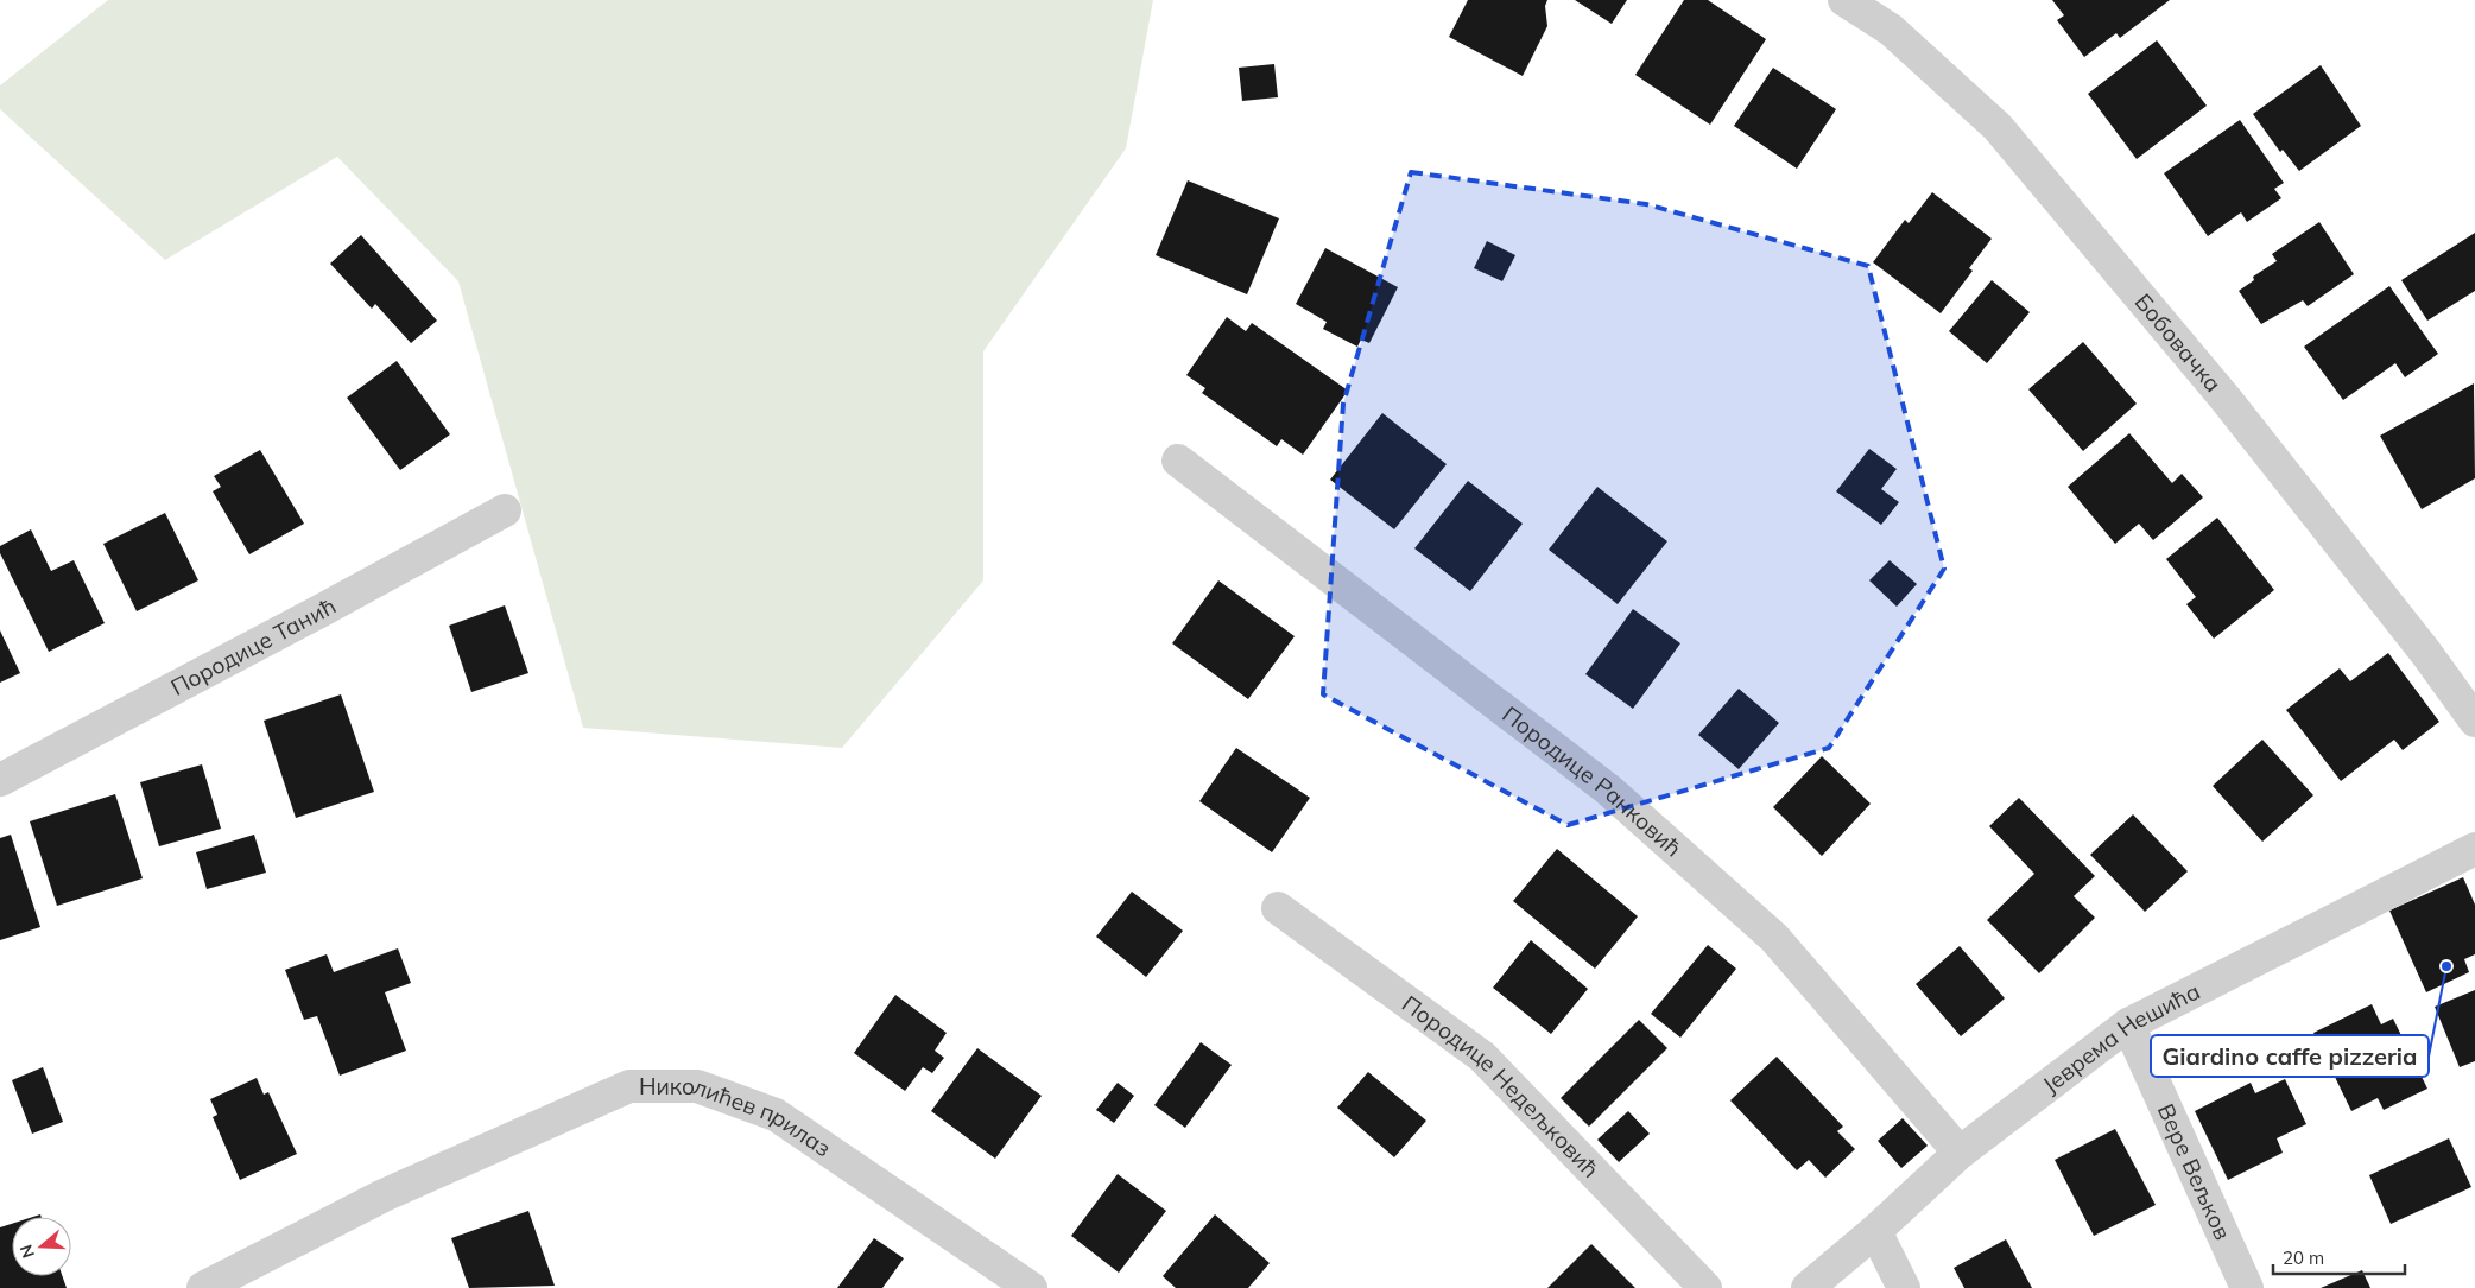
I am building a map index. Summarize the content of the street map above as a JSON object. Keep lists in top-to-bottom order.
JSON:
{
  "streets": {
    "street": [
      "Бобовачка",
      "Породице Танић",
      "Породице Ранковић",
      "Јеврема Нешића",
      "Породице Недељковић",
      "Николићев прилаз",
      "Вере Вељков"
    ]
  },
  "crossings": [
    ["Породице Ранковић", "Јеврема Нешића"],
    ["Јеврема Нешића", "Вере Вељков"]
  ],
  "places": ["Giardino caffe pizzeria"],
  "scale_bar": "20 m",
  "north": "left"
}
